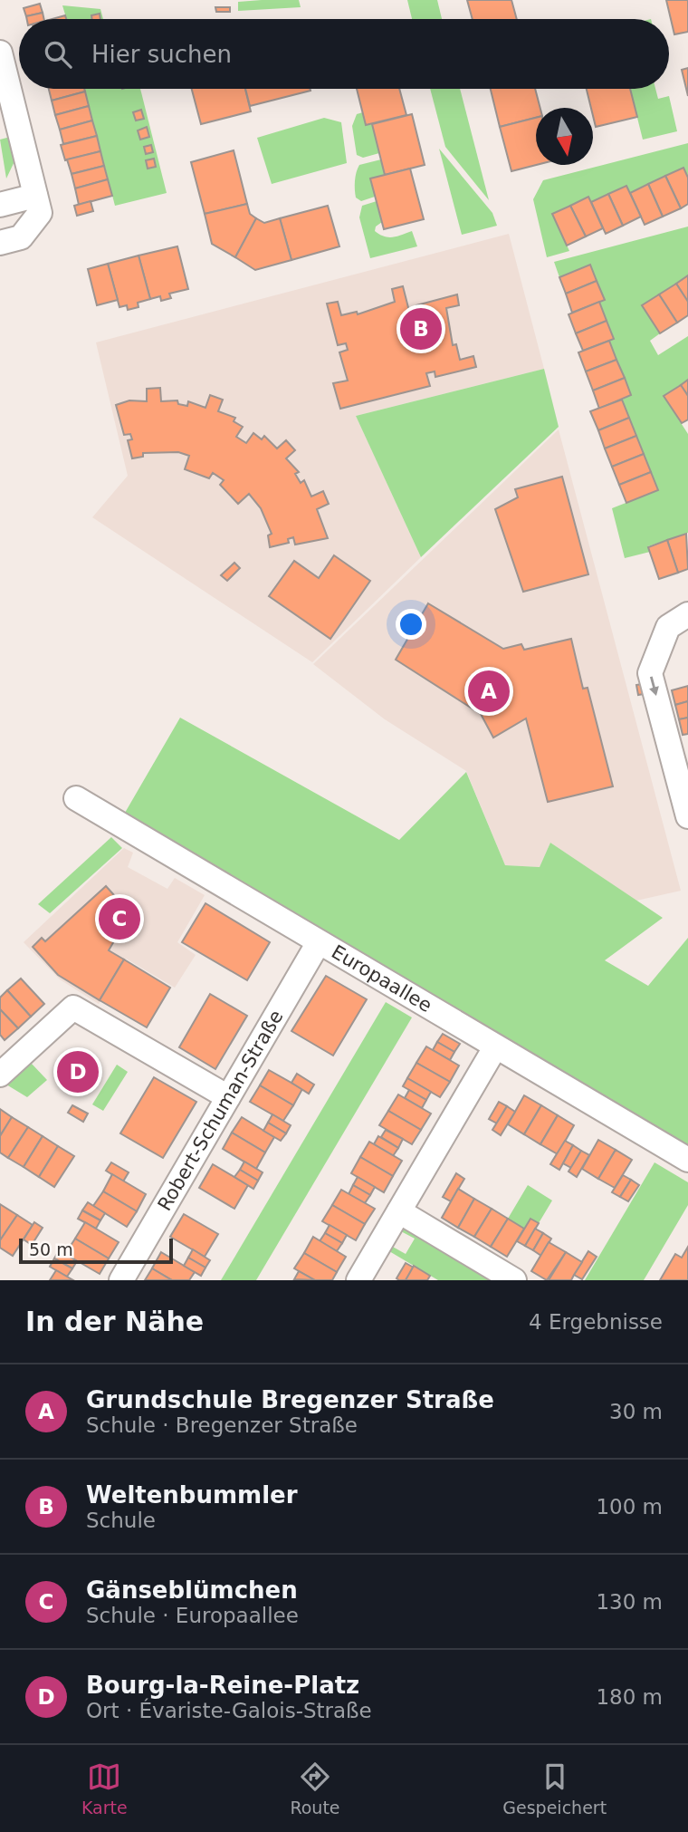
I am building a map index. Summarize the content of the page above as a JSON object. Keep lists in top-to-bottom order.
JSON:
{
  "streets": {
    "street": ["Europaallee", "Robert-Schuman-Straße"]
  },
  "crossings": [
    ["Europaallee", "Robert-Schuman-Straße"]
  ],
  "scale_bar": "50 m",
  "north": "bottom",
  "page": {
    "search": "Hier suchen",
    "pins": [
      "B",
      "A",
      "C",
      "D"
    ],
    "scale": "50 m",
    "heading": ["In der Nähe", "4 Ergebnisse"],
    "list": [
      {
        "mark": "A",
        "name": "Grundschule Bregenzer Straße",
        "note": "Schule · Bregenzer Straße",
        "value": "30 m"
      },
      {
        "mark": "B",
        "name": "Weltenbummler",
        "note": "Schule",
        "value": "100 m"
      },
      {
        "mark": "C",
        "name": "Gänseblümchen",
        "note": "Schule · Europaallee",
        "value": "130 m"
      },
      {
        "mark": "D",
        "name": "Bourg-la-Reine-Platz",
        "note": "Ort · Évariste-Galois-Straße",
        "value": "180 m"
      }
    ],
    "nav": ["Karte", "Route", "Gespeichert"]
  }
}
